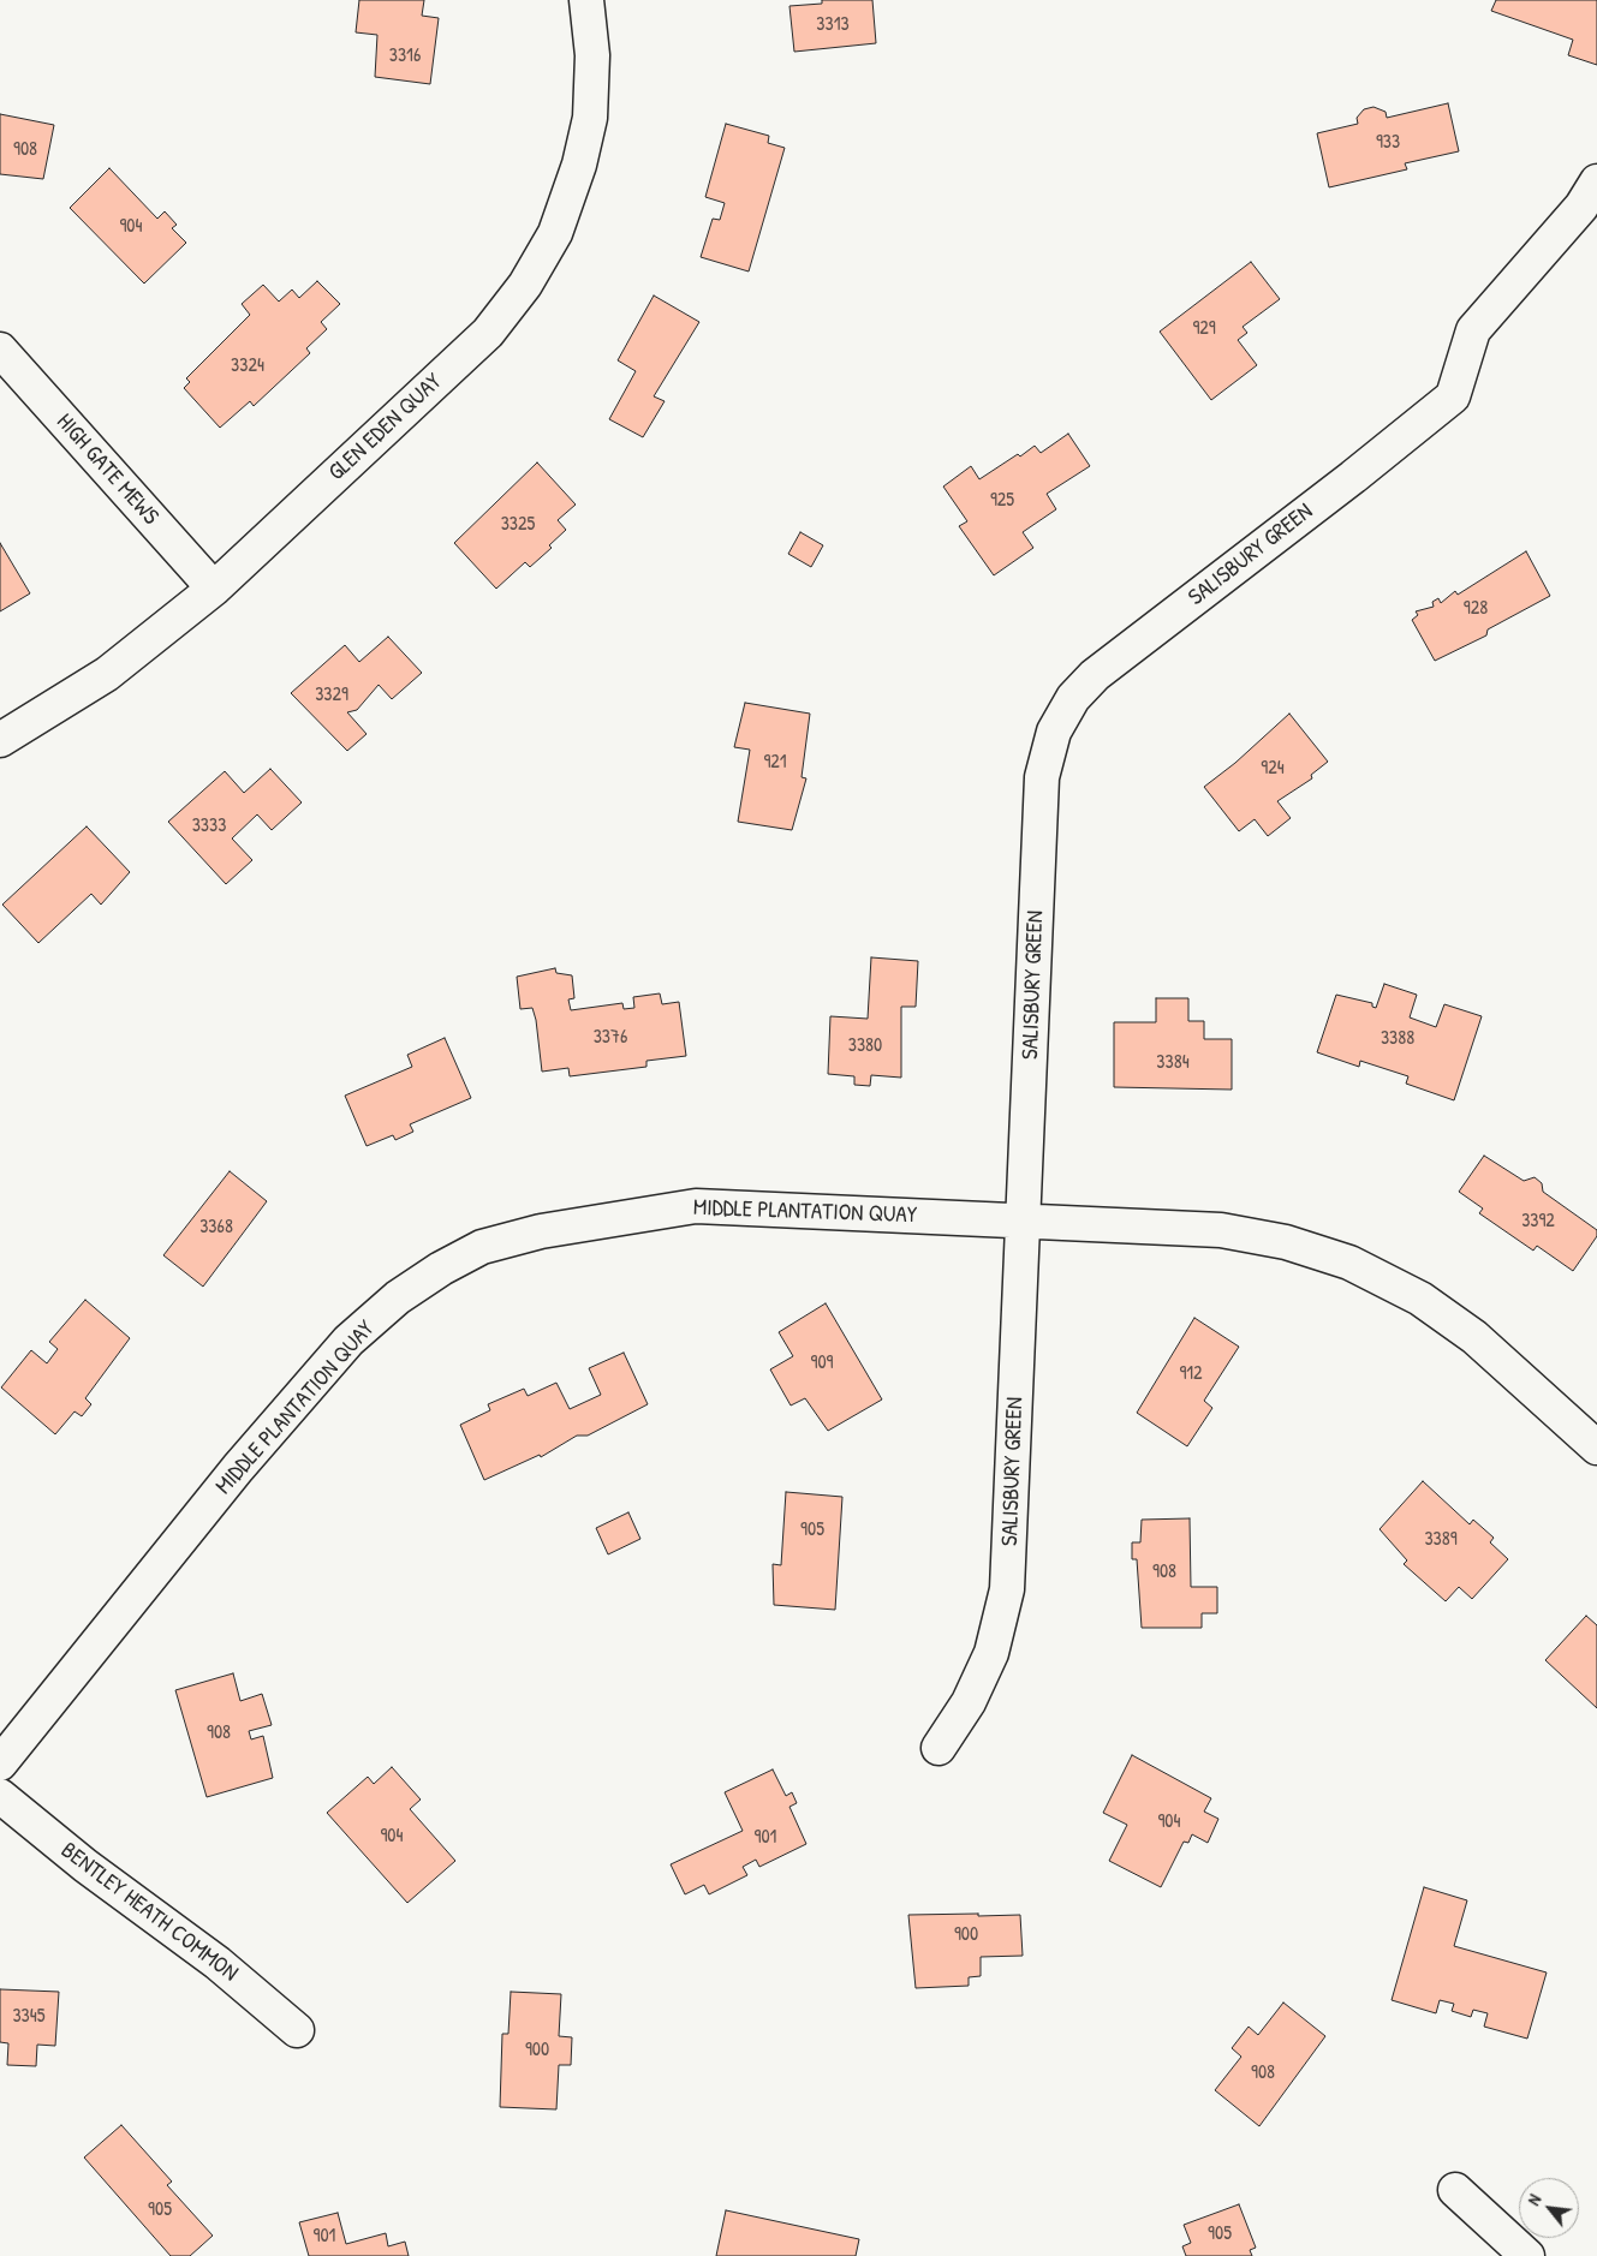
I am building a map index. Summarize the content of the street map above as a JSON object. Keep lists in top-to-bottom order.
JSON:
{
  "streets": {
    "street": [
      "GLEN EDEN QUAY",
      "HIGH GATE MEWS",
      "SALISBURY GREEN",
      "MIDDLE PLANTATION QUAY",
      "BENTLEY HEATH COMMON"
    ]
  },
  "crossings": [
    ["GLEN EDEN QUAY", "HIGH GATE MEWS"],
    ["SALISBURY GREEN", "MIDDLE PLANTATION QUAY"]
  ],
  "house_numbers": [
    "3313",
    "3316",
    "933",
    "908",
    "904",
    "929",
    "3324",
    "925",
    "3325",
    "928",
    "3329",
    "921",
    "924",
    "3333",
    "3376",
    "3388",
    "3380",
    "3384",
    "3392",
    "3368",
    "909",
    "912",
    "905",
    "3389",
    "908",
    "908",
    "904",
    "904",
    "901",
    "900",
    "3345",
    "900",
    "908",
    "905",
    "905",
    "901"
  ],
  "north": "top left"
}
